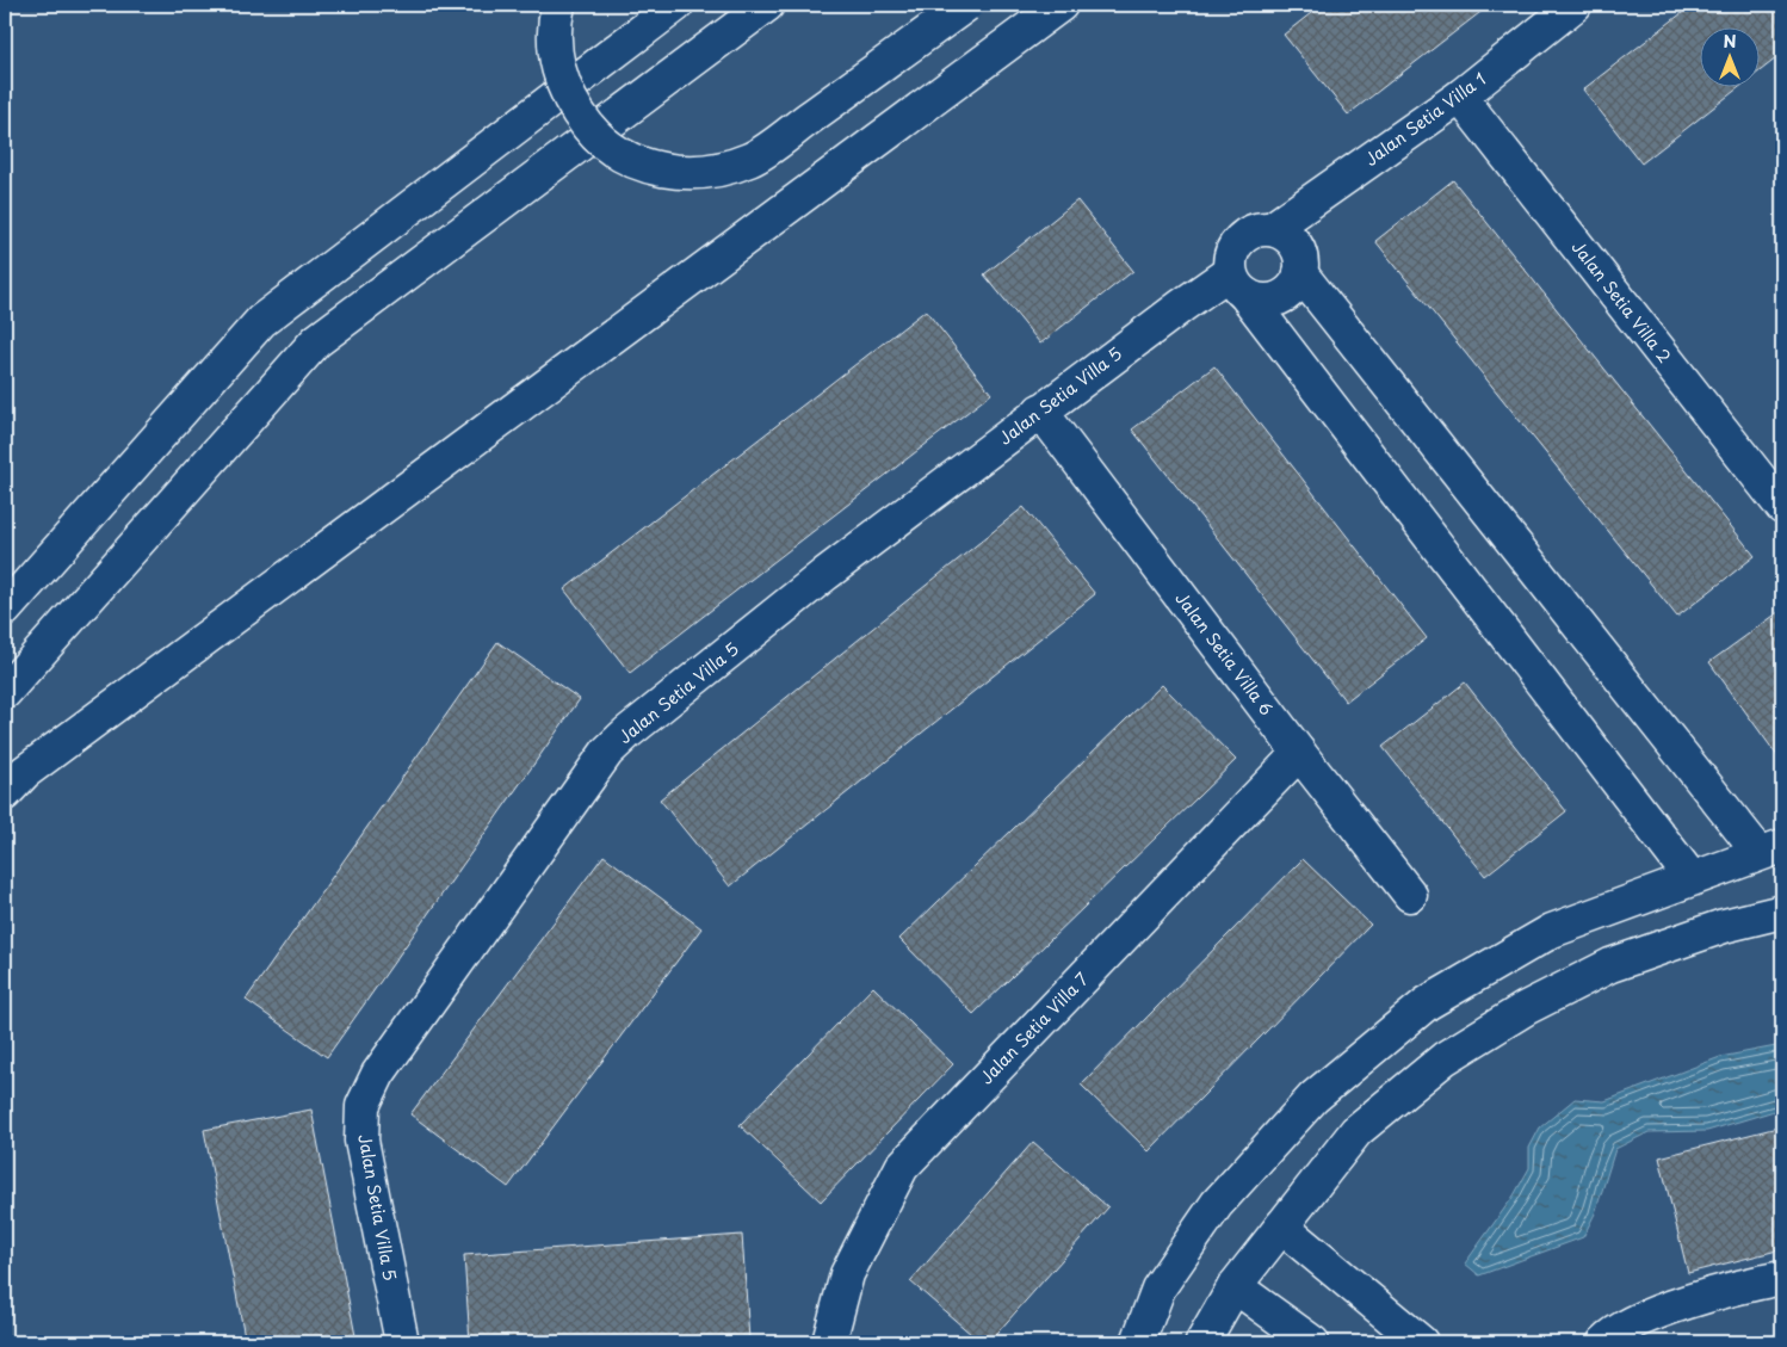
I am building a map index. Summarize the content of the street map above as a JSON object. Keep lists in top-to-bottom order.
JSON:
{
  "streets": {
    "main road": [
      "Jalan Setia Villa 1",
      "Jalan Setia Villa 2",
      "Jalan Setia Villa 5",
      "Jalan Setia Villa 6",
      "Jalan Setia Villa 7"
    ]
  },
  "crossings": [
    ["Jalan Setia Villa 1", "Jalan Setia Villa 2"],
    ["Jalan Setia Villa 1", "Jalan Setia Villa 5"],
    ["Jalan Setia Villa 5", "Jalan Setia Villa 6"],
    ["Jalan Setia Villa 6", "Jalan Setia Villa 7"]
  ],
  "north": "top"
}
